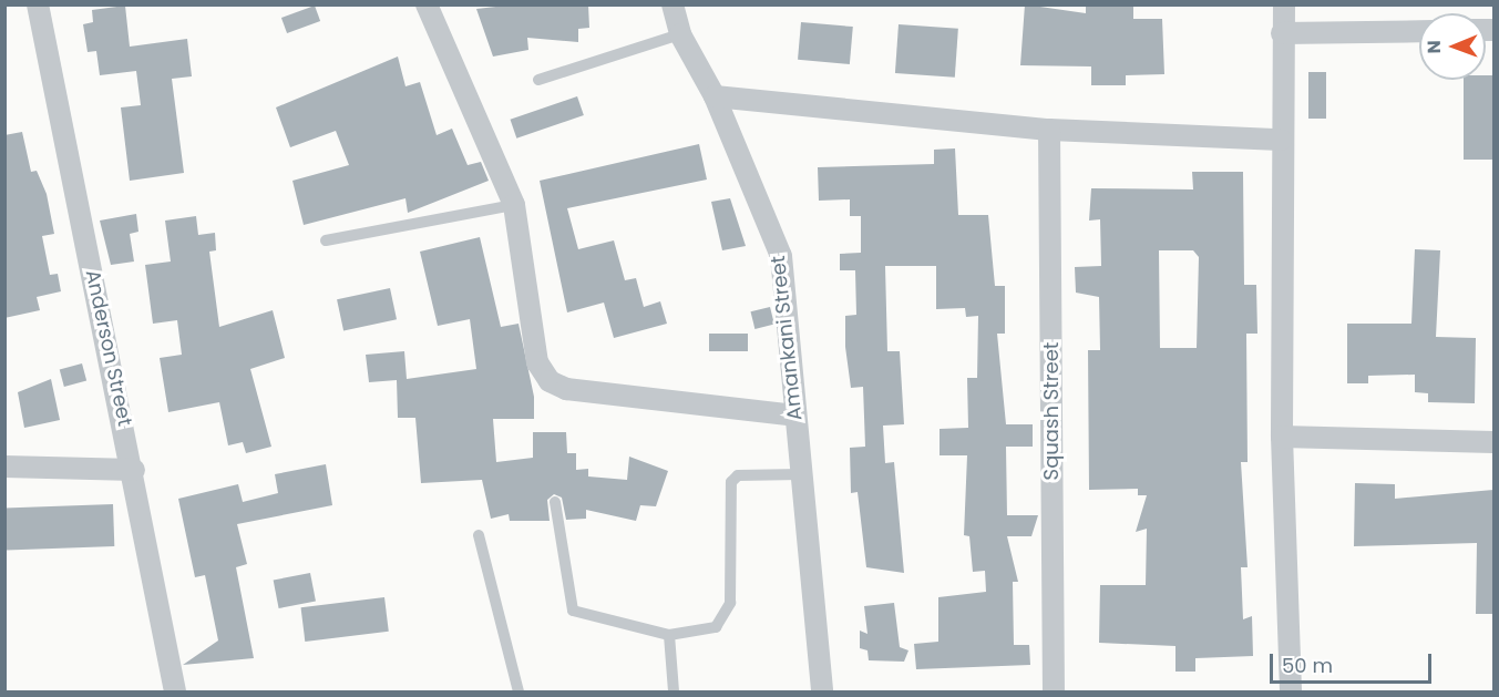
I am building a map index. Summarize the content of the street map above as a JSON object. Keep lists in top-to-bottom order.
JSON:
{
  "streets": {
    "street": ["Amankani Street", "Anderson Street", "Squash Street"]
  },
  "scale_bar": "50 m",
  "north": "left"
}
